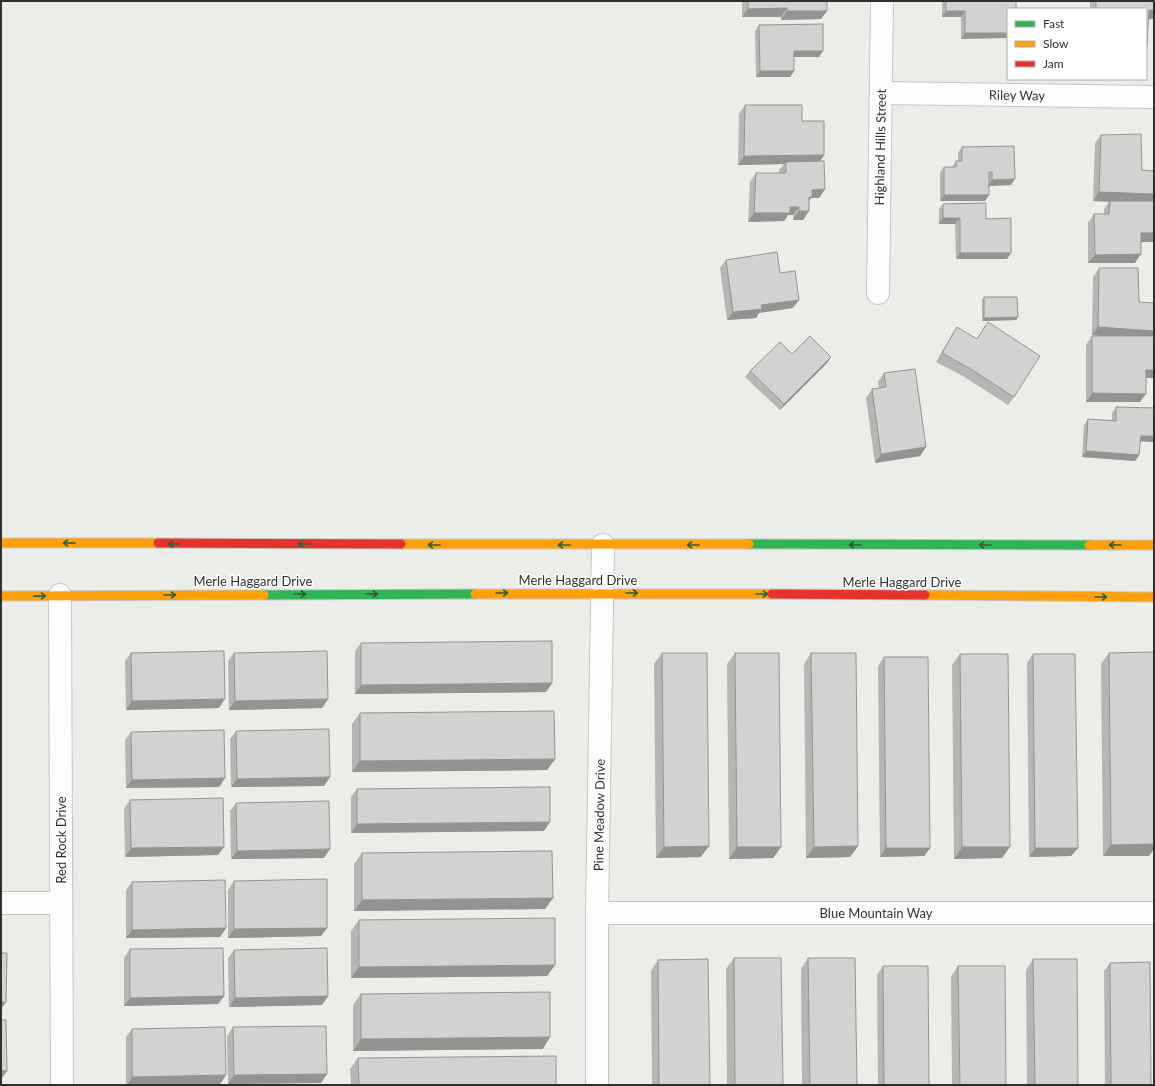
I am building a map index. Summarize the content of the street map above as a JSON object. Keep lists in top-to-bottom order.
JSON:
{
  "streets": {
    "main road": ["Merle Haggard Drive"],
    "street": [
      "Riley Way",
      "Highland Hills Street",
      "Pine Meadow Drive",
      "Red Rock Drive",
      "Blue Mountain Way"
    ]
  },
  "crossings": [
    ["Riley Way", "Highland Hills Street"],
    ["Merle Haggard Drive", "Pine Meadow Drive"],
    ["Merle Haggard Drive", "Red Rock Drive"],
    ["Pine Meadow Drive", "Blue Mountain Way"]
  ],
  "legend": ["Fast", "Slow", "Jam"]
}
